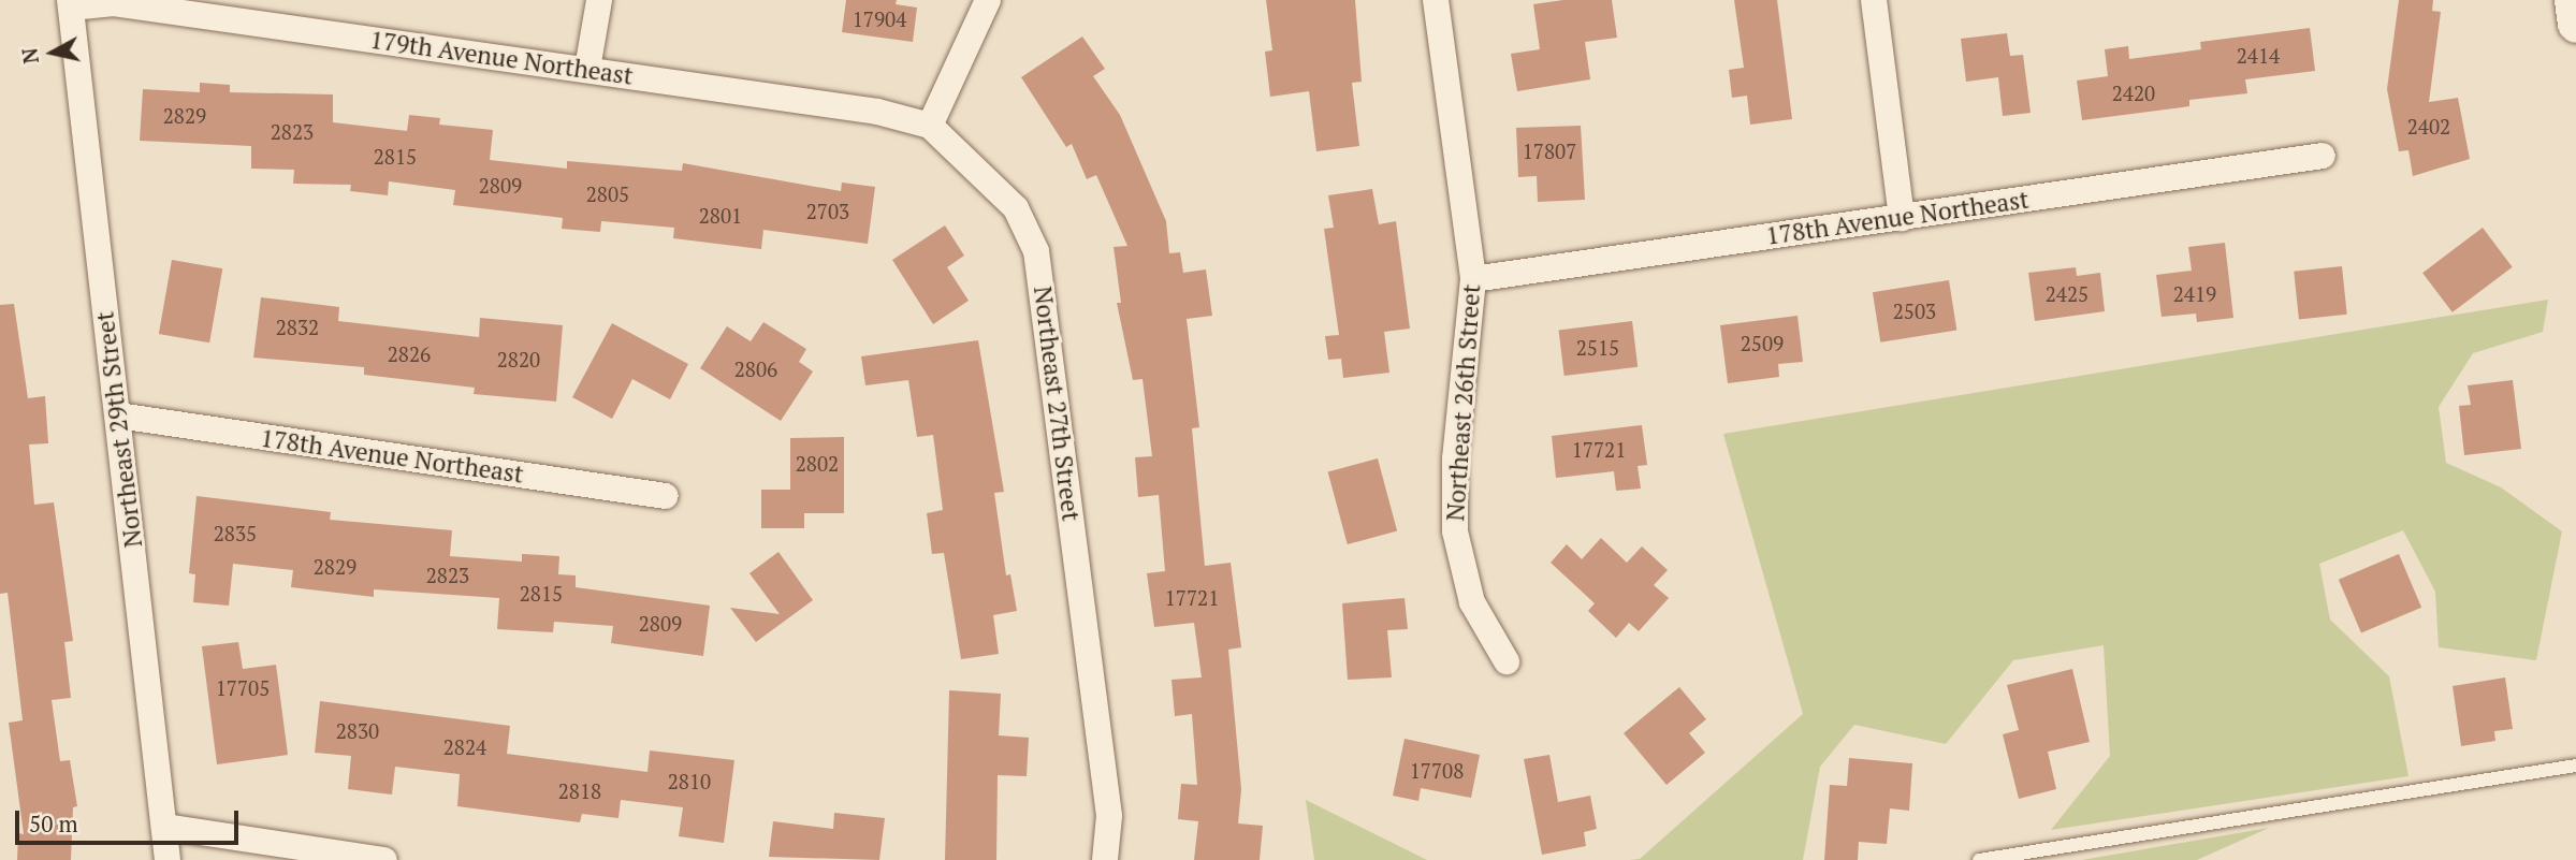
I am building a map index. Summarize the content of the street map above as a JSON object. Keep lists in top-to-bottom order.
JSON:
{
  "streets": {
    "street": [
      "179th Avenue Northeast",
      "178th Avenue Northeast",
      "Northeast 26th Street",
      "Northeast 27th Street",
      "Northeast 29th Street"
    ]
  },
  "crossings": [
    ["179th Avenue Northeast", "Northeast 27th Street"],
    ["179th Avenue Northeast", "Northeast 29th Street"],
    ["178th Avenue Northeast", "Northeast 26th Street"],
    ["178th Avenue Northeast", "Northeast 29th Street"]
  ],
  "house_numbers": [
    "17904",
    "2414",
    "2420",
    "2829",
    "2402",
    "2823",
    "17807",
    "2815",
    "2809",
    "2805",
    "2703",
    "2801",
    "2425",
    "2419",
    "2503",
    "2832",
    "2509",
    "2515",
    "2826",
    "2820",
    "2806",
    "17721",
    "2802",
    "2835",
    "2829",
    "2823",
    "2815",
    "17721",
    "2809",
    "17705",
    "2830",
    "2824",
    "17708",
    "2810",
    "2818"
  ],
  "scale_bar": "50 m",
  "north": "left"
}
